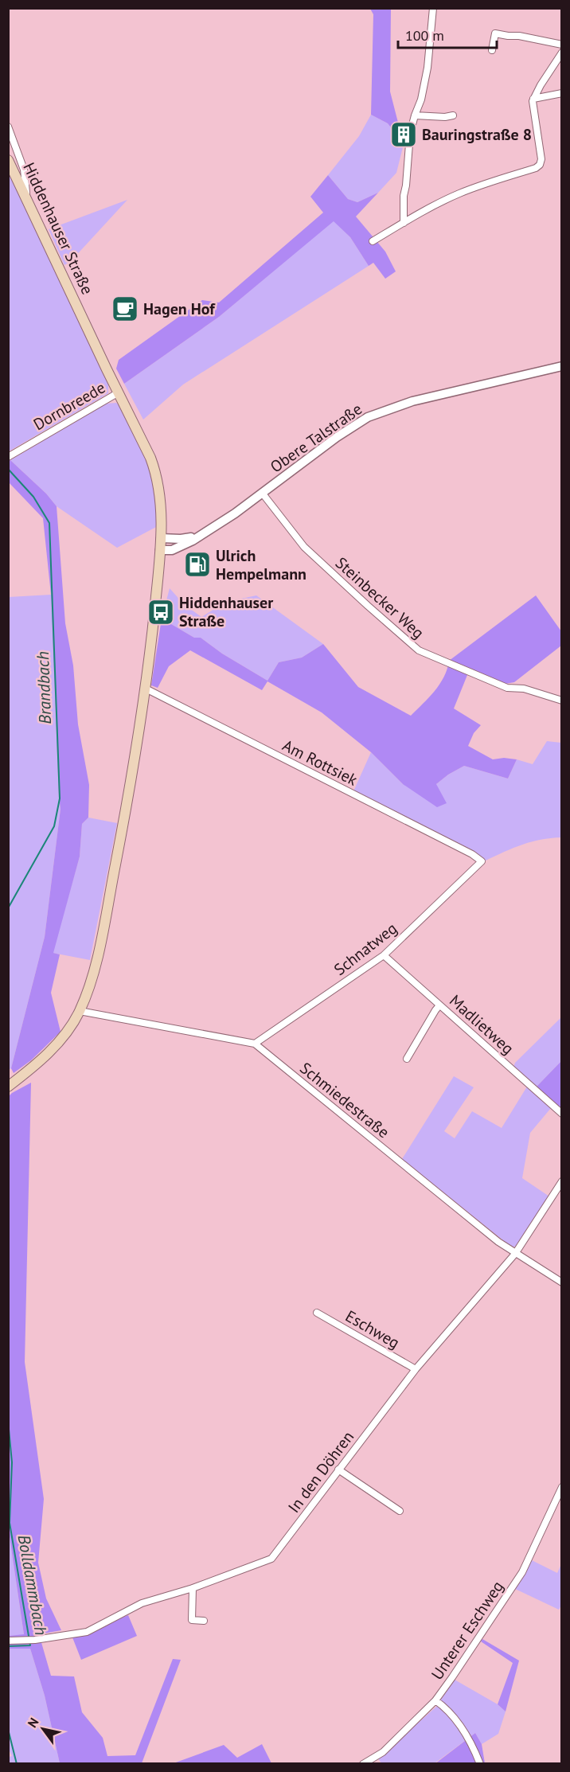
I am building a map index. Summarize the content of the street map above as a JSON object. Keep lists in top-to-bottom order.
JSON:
{
  "streets": {
    "main road": ["Hiddenhauser Straße"],
    "street": [
      "Dornbreede",
      "Obere Talstraße",
      "Steinbecker Weg",
      "Am Rottsiek",
      "Schnatweg",
      "Madlietweg",
      "Schmiedestraße",
      "Eschweg",
      "In den Döhren",
      "Unterer Eschweg"
    ]
  },
  "crossings": [
    ["Hiddenhauser Straße", "Dornbreede"],
    ["Hiddenhauser Straße", "Obere Talstraße"],
    ["Hiddenhauser Straße", "Am Rottsiek"],
    ["Hiddenhauser Straße", "Schmiedestraße"],
    ["Obere Talstraße", "Steinbecker Weg"],
    ["Am Rottsiek", "Schnatweg"],
    ["Schnatweg", "Madlietweg"],
    ["Schnatweg", "Schmiedestraße"],
    ["Schmiedestraße", "In den Döhren"],
    ["Eschweg", "In den Döhren"]
  ],
  "water": ["Brandbach", "Bolldammbach"],
  "places": {
    "building": ["Bauringstraße 8"],
    "cafe": ["Hagen Hof"],
    "fuel station": ["Ulrich Hempelmann"],
    "bus stop": ["Hiddenhauser Straße"]
  },
  "scale_bar": "100 m",
  "north": "top left"
}
